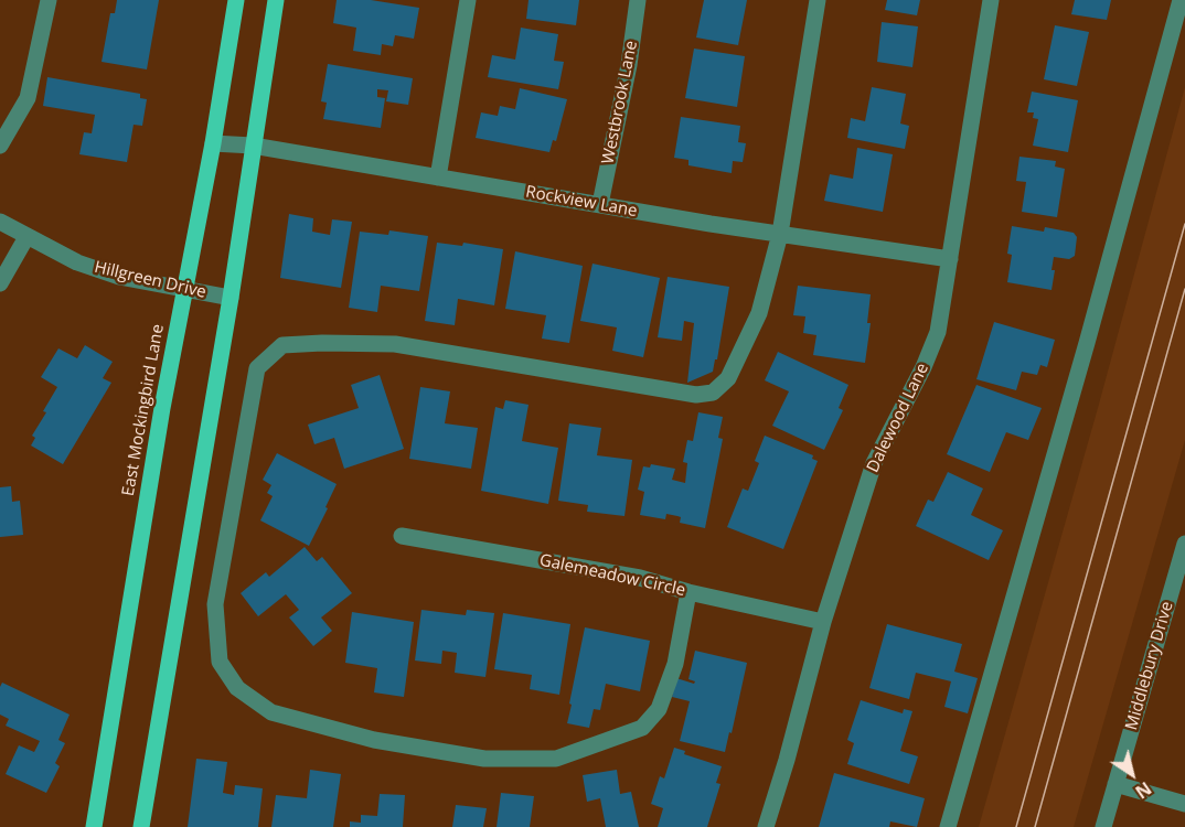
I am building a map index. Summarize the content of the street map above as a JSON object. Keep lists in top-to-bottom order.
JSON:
{
  "streets": {
    "main road": ["East Mockingbird Lane"],
    "street": [
      "Westbrook Lane",
      "Rockview Lane",
      "Hillgreen Drive",
      "Dalewood Lane",
      "Galemeadow Circle",
      "Middlebury Drive"
    ]
  },
  "crossings": [
    ["Westbrook Lane", "Rockview Lane"],
    ["Rockview Lane", "East Mockingbird Lane"],
    ["Rockview Lane", "Dalewood Lane"],
    ["Hillgreen Drive", "East Mockingbird Lane"],
    ["Dalewood Lane", "Galemeadow Circle"]
  ],
  "north": "bottom right"
}
